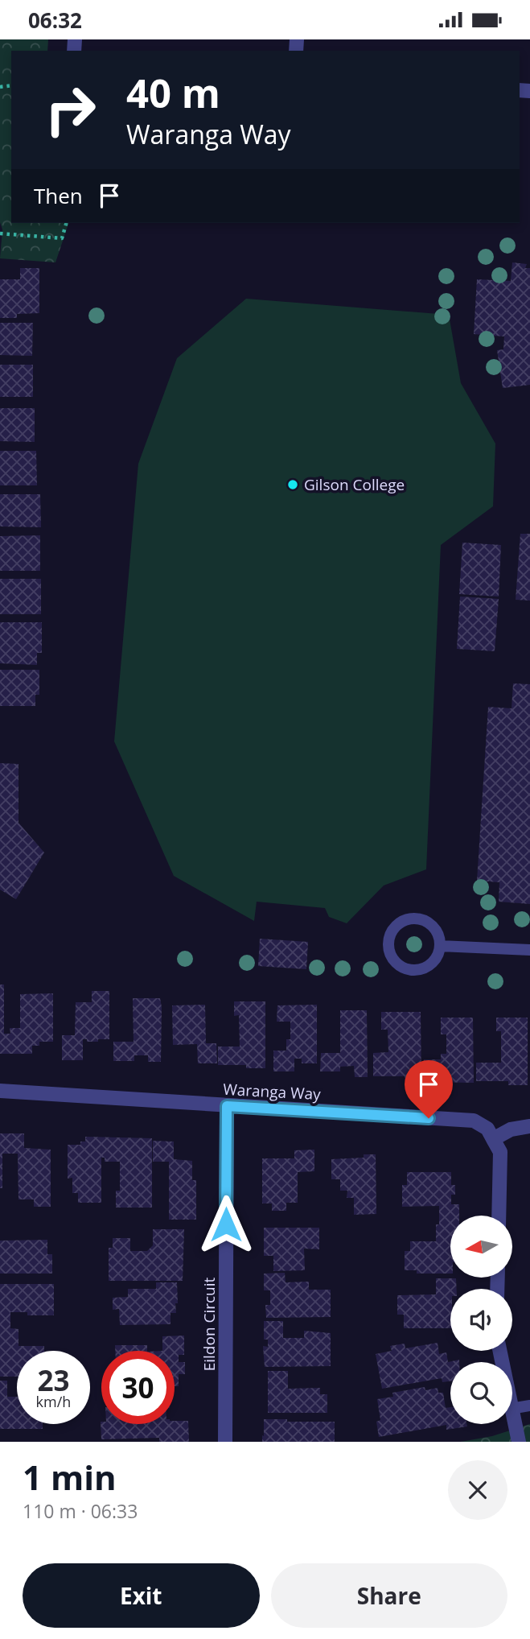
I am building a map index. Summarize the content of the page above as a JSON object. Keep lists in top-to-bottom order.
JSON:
{
  "streets": {
    "street": ["Waranga Way", "Eildon Circuit"]
  },
  "crossings": [
    ["Waranga Way", "Eildon Circuit"]
  ],
  "places": ["Gilson College"],
  "north": "left",
  "page": {
    "status": "06:32",
    "turn": ["40 m", "Waranga Way"],
    "then": "Then",
    "speed": "23 km/h",
    "limit": "30",
    "heading": ["1 min", "110 m · 06:33"],
    "buttons": ["Exit", "Share"]
  }
}
